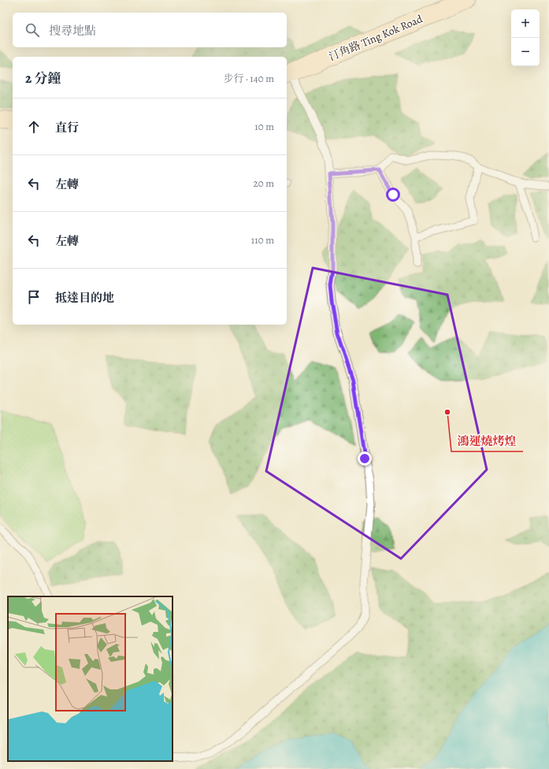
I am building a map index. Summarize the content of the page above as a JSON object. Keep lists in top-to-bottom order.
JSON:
{
  "streets": {
    "main road": ["汀角路 Ting Kok Road"]
  },
  "places": ["鴻運燒烤煌"],
  "page": {
    "map_buttons": ["+", "−"],
    "search": "搜尋地點",
    "heading": ["2 分鐘", "步行 · 140 m"],
    "list": [
      ["直行", "10 m"],
      ["左轉", "20 m"],
      ["左轉", "110 m"],
      "抵達目的地"
    ]
  }
}
